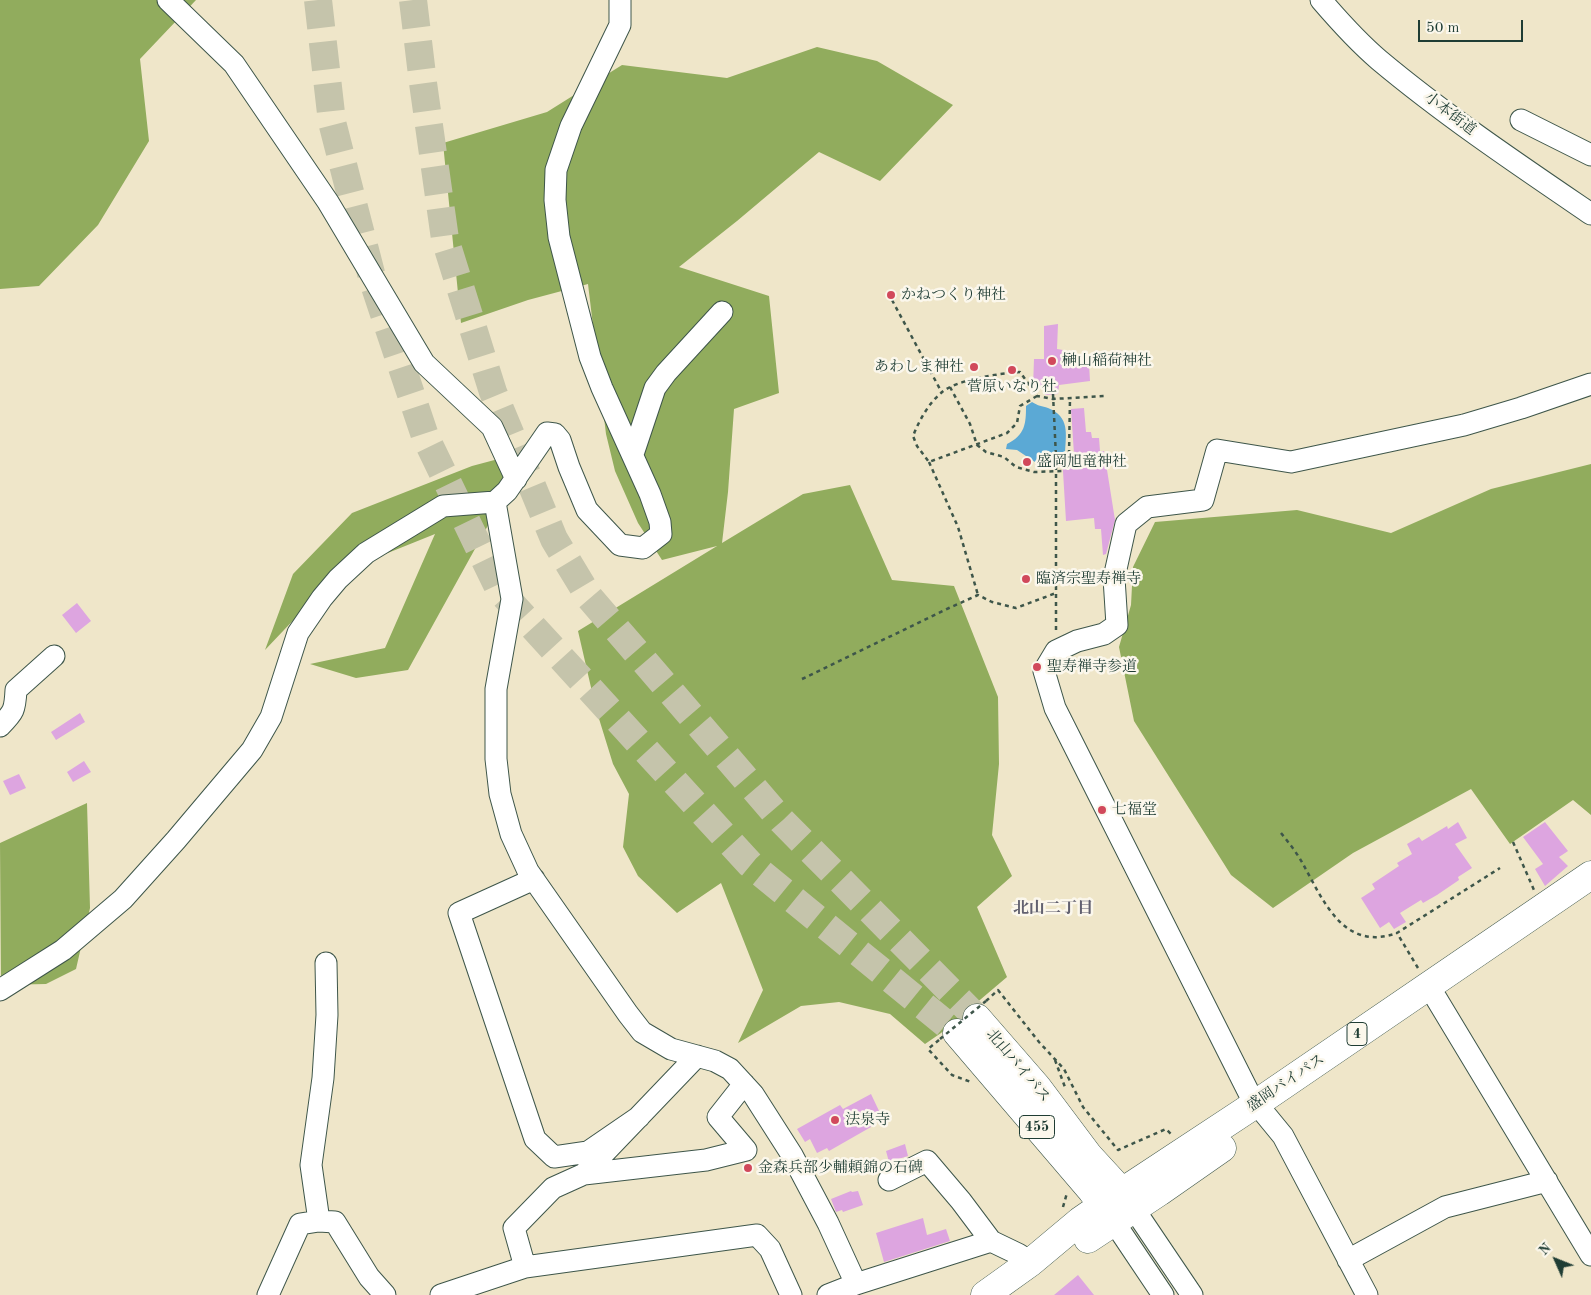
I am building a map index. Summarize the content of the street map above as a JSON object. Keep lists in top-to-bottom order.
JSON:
{
  "streets": {
    "highway": [
      "4",
      "北山バイパス",
      "盛岡バイパス",
      "455"
    ],
    "street": ["小本街道"]
  },
  "crossings": [
    ["北山バイパス", "盛岡バイパス"]
  ],
  "districts": ["北山二丁目"],
  "places": [
    "かねつくり神社",
    "榊山稲荷神社",
    "あわしま神社",
    "菅原いなり社",
    "盛岡旭竜神社",
    "臨済宗聖寿禅寺",
    "聖寿禅寺参道",
    "七福堂",
    "法泉寺",
    "金森兵部少輔頼錦の石碑"
  ],
  "scale_bar": "50 m",
  "north": "top left"
}
